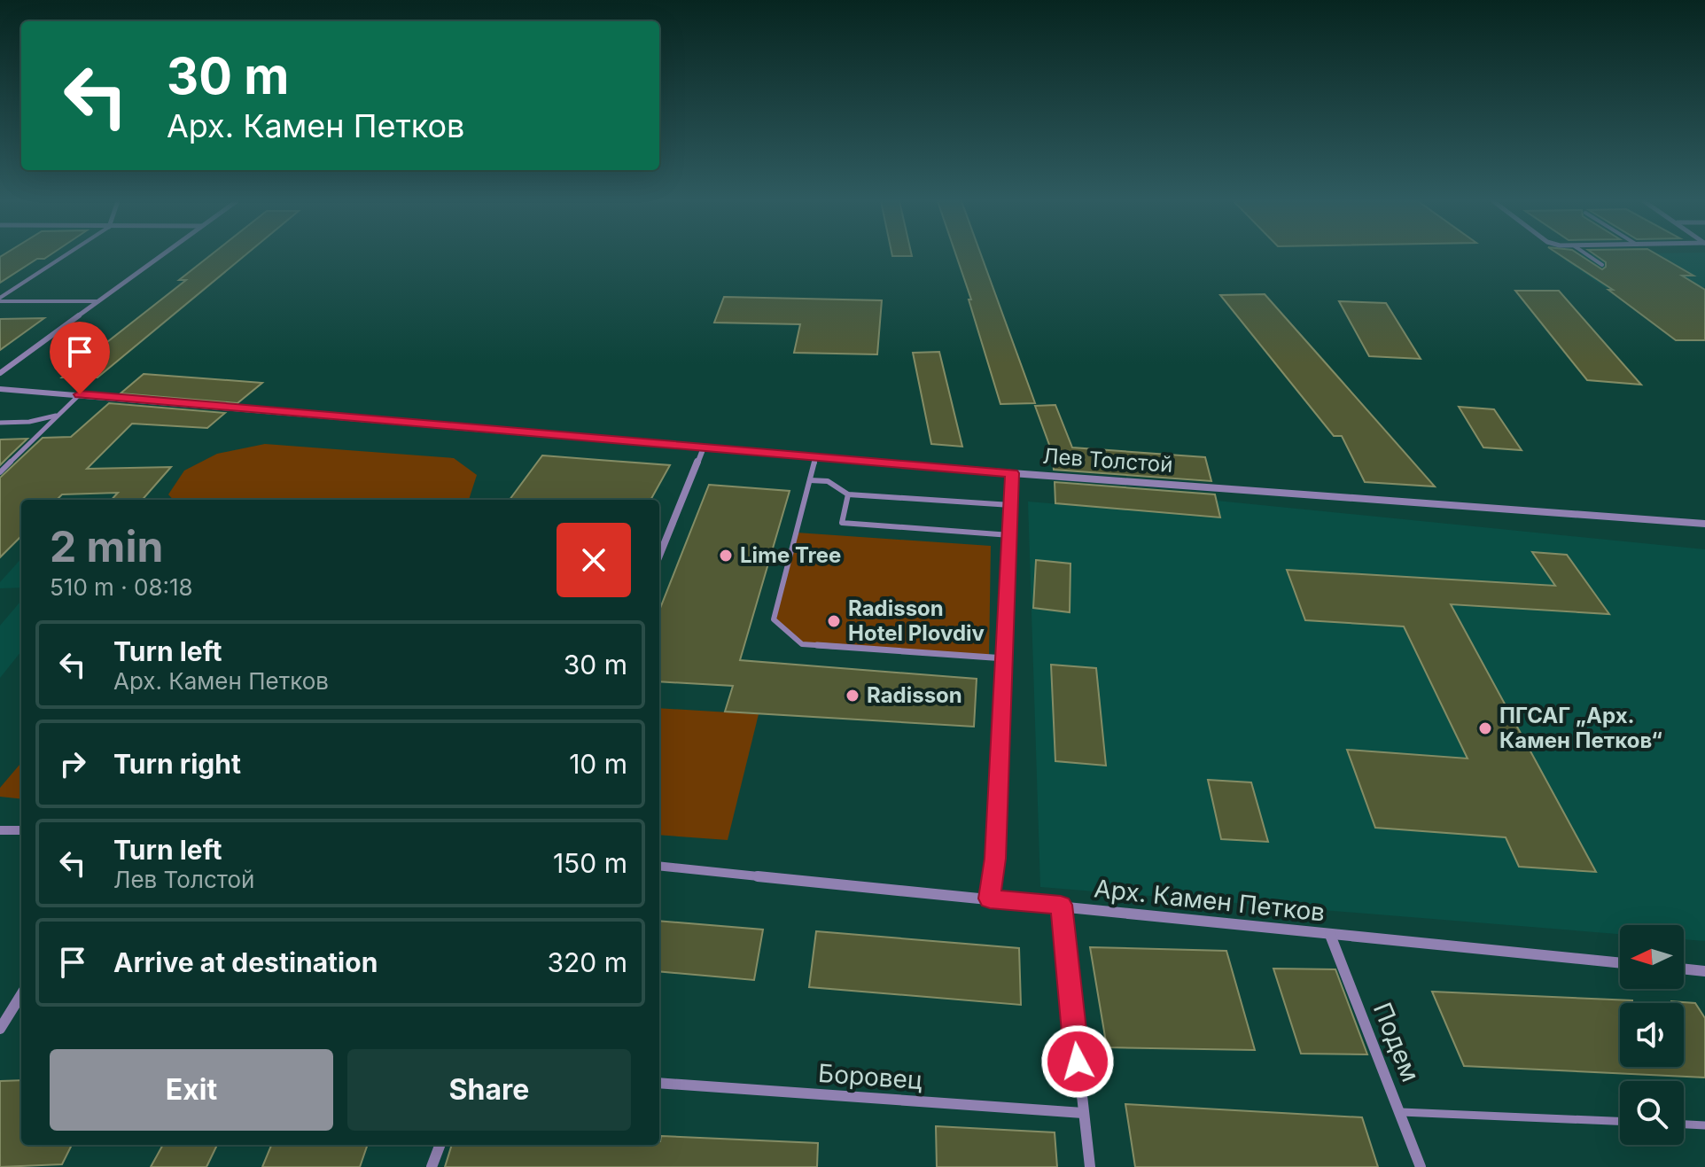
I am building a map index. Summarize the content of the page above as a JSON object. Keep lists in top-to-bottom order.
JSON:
{
  "streets": {
    "street": [
      "Лев Толстой",
      "Арх. Камен Петков",
      "Подем",
      "Боровец"
    ]
  },
  "crossings": [
    ["Арх. Камен Петков", "Подем"]
  ],
  "places": [
    "Lime Tree",
    "Radisson Hotel Plovdiv",
    "Radisson",
    "ПГСАГ „Арх. Камен Петков“"
  ],
  "north": "left",
  "page": {
    "turn": ["30 m", "Арх. Камен Петков"],
    "heading": ["2 min", "510 m · 08:18"],
    "list": [
      {
        "name": "Turn left",
        "note": "Арх. Камен Петков",
        "value": "30 m"
      },
      {
        "name": "Turn right",
        "value": "10 m"
      },
      {
        "name": "Turn left",
        "note": "Лев Толстой",
        "value": "150 m"
      },
      {
        "name": "Arrive at destination",
        "value": "320 m"
      }
    ],
    "buttons": ["Exit", "Share"]
  }
}
